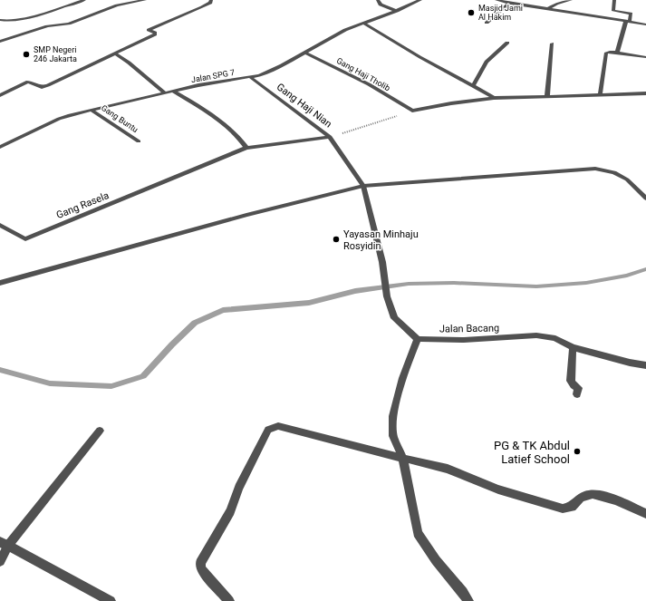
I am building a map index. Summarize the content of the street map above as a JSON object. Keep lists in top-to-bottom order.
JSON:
{
  "streets": {
    "street": [
      "Gang Haji Tholib",
      "Jalan SPG 7",
      "Gang Haji Nian",
      "Gang Buntu",
      "Gang Rasela",
      "Jalan Bacang"
    ]
  },
  "crossings": [
    ["Gang Haji Tholib", "Jalan SPG 7"],
    ["Jalan SPG 7", "Gang Haji Nian"],
    ["Jalan SPG 7", "Gang Buntu"],
    ["Gang Haji Nian", "Jalan Bacang"]
  ],
  "places": [
    "Masjid Jami Al Hakim",
    "SMP Negeri 246 Jakarta",
    "Yayasan Minhaju Rosyidin",
    "PG & TK Abdul Latief School"
  ]
}
